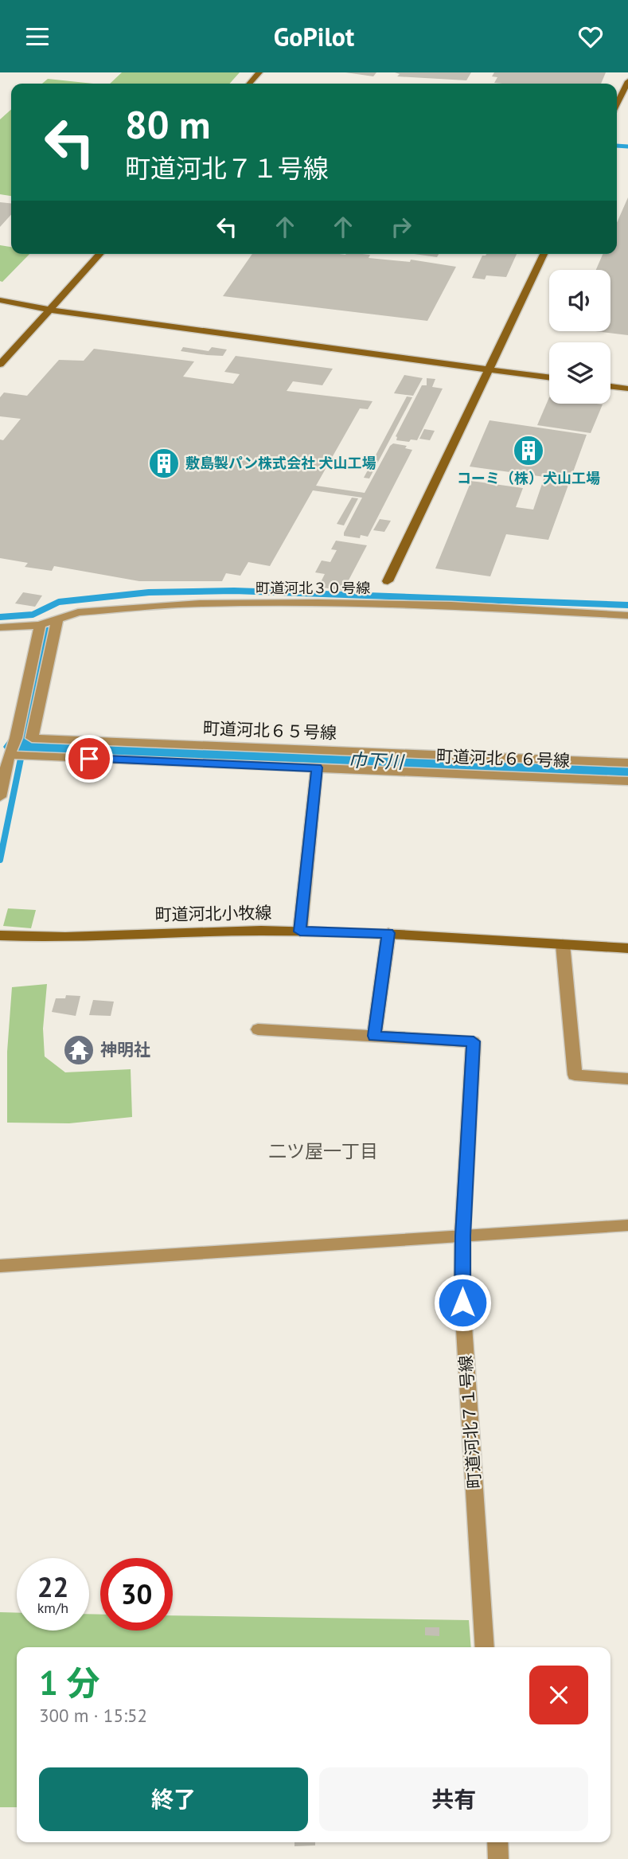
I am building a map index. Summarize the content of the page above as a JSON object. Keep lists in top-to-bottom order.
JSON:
{
  "streets": {
    "street": [
      "町道河北３０号線",
      "町道河北６５号線",
      "町道河北６６号線",
      "町道河北小牧線",
      "町道河北７１号線"
    ]
  },
  "crossings": [
    ["町道河北３０号線", "町道河北６５号線"]
  ],
  "districts": ["二ツ屋一丁目"],
  "water": ["巾下川"],
  "places": {
    "building": ["コーミ（株）犬山工場", "敷島製パン株式会社 犬山工場"],
    "temple": ["神明社"]
  },
  "page": {
    "header": "GoPilot",
    "turn": ["80 m", "町道河北７１号線"],
    "speed": "22 km/h",
    "limit": "30",
    "heading": ["1 分", "300 m · 15:52"],
    "buttons": ["終了", "共有"]
  }
}
